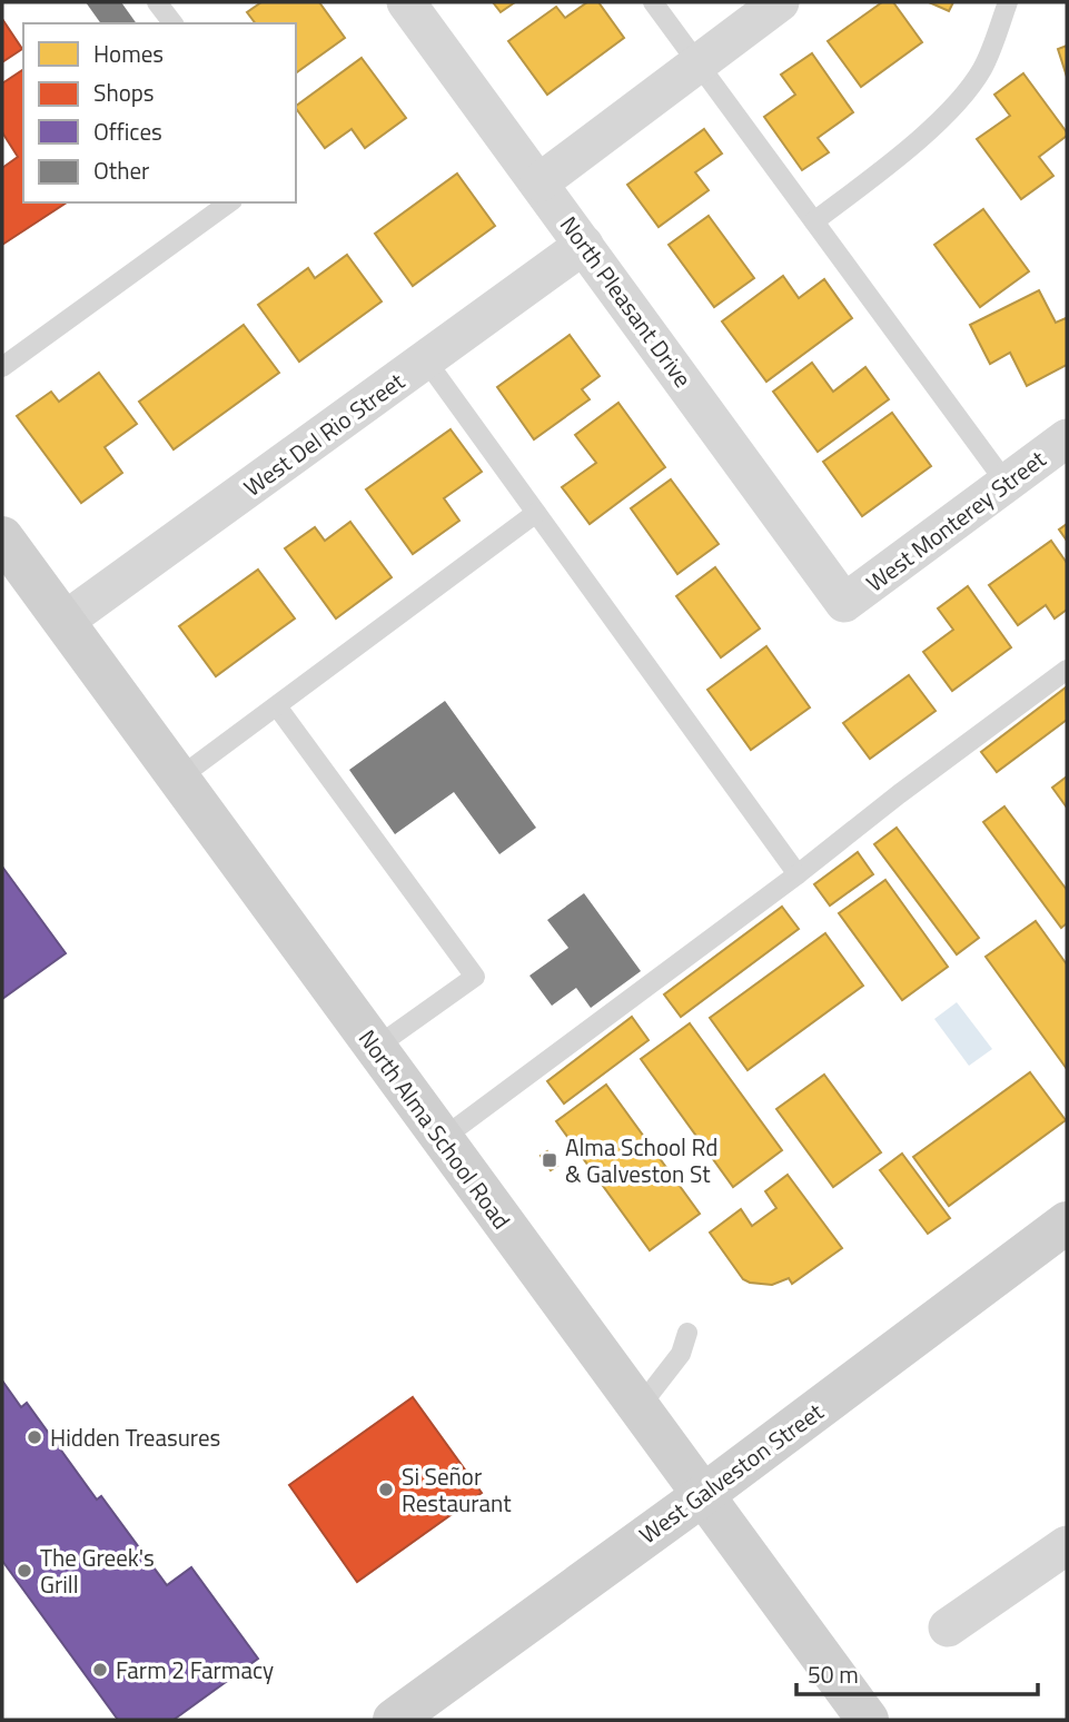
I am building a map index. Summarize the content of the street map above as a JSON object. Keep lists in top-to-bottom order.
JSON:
{
  "streets": {
    "main road": ["North Alma School Road", "West Galveston Street"],
    "street": ["North Pleasant Drive", "West Del Rio Street", "West Monterey Street"]
  },
  "crossings": [
    ["North Pleasant Drive", "West Del Rio Street"],
    ["North Pleasant Drive", "West Monterey Street"],
    ["West Del Rio Street", "North Alma School Road"],
    ["North Alma School Road", "West Galveston Street"]
  ],
  "places": {
    "transit": ["Alma School Rd & Galveston St"],
    "other": [
      "Hidden Treasures",
      "Si Señor Restaurant",
      "The Greek's Grill",
      "Farm 2 Farmacy"
    ]
  },
  "legend": [
    "Homes",
    "Shops",
    "Offices",
    "Other"
  ],
  "scale_bar": "50 m"
}
